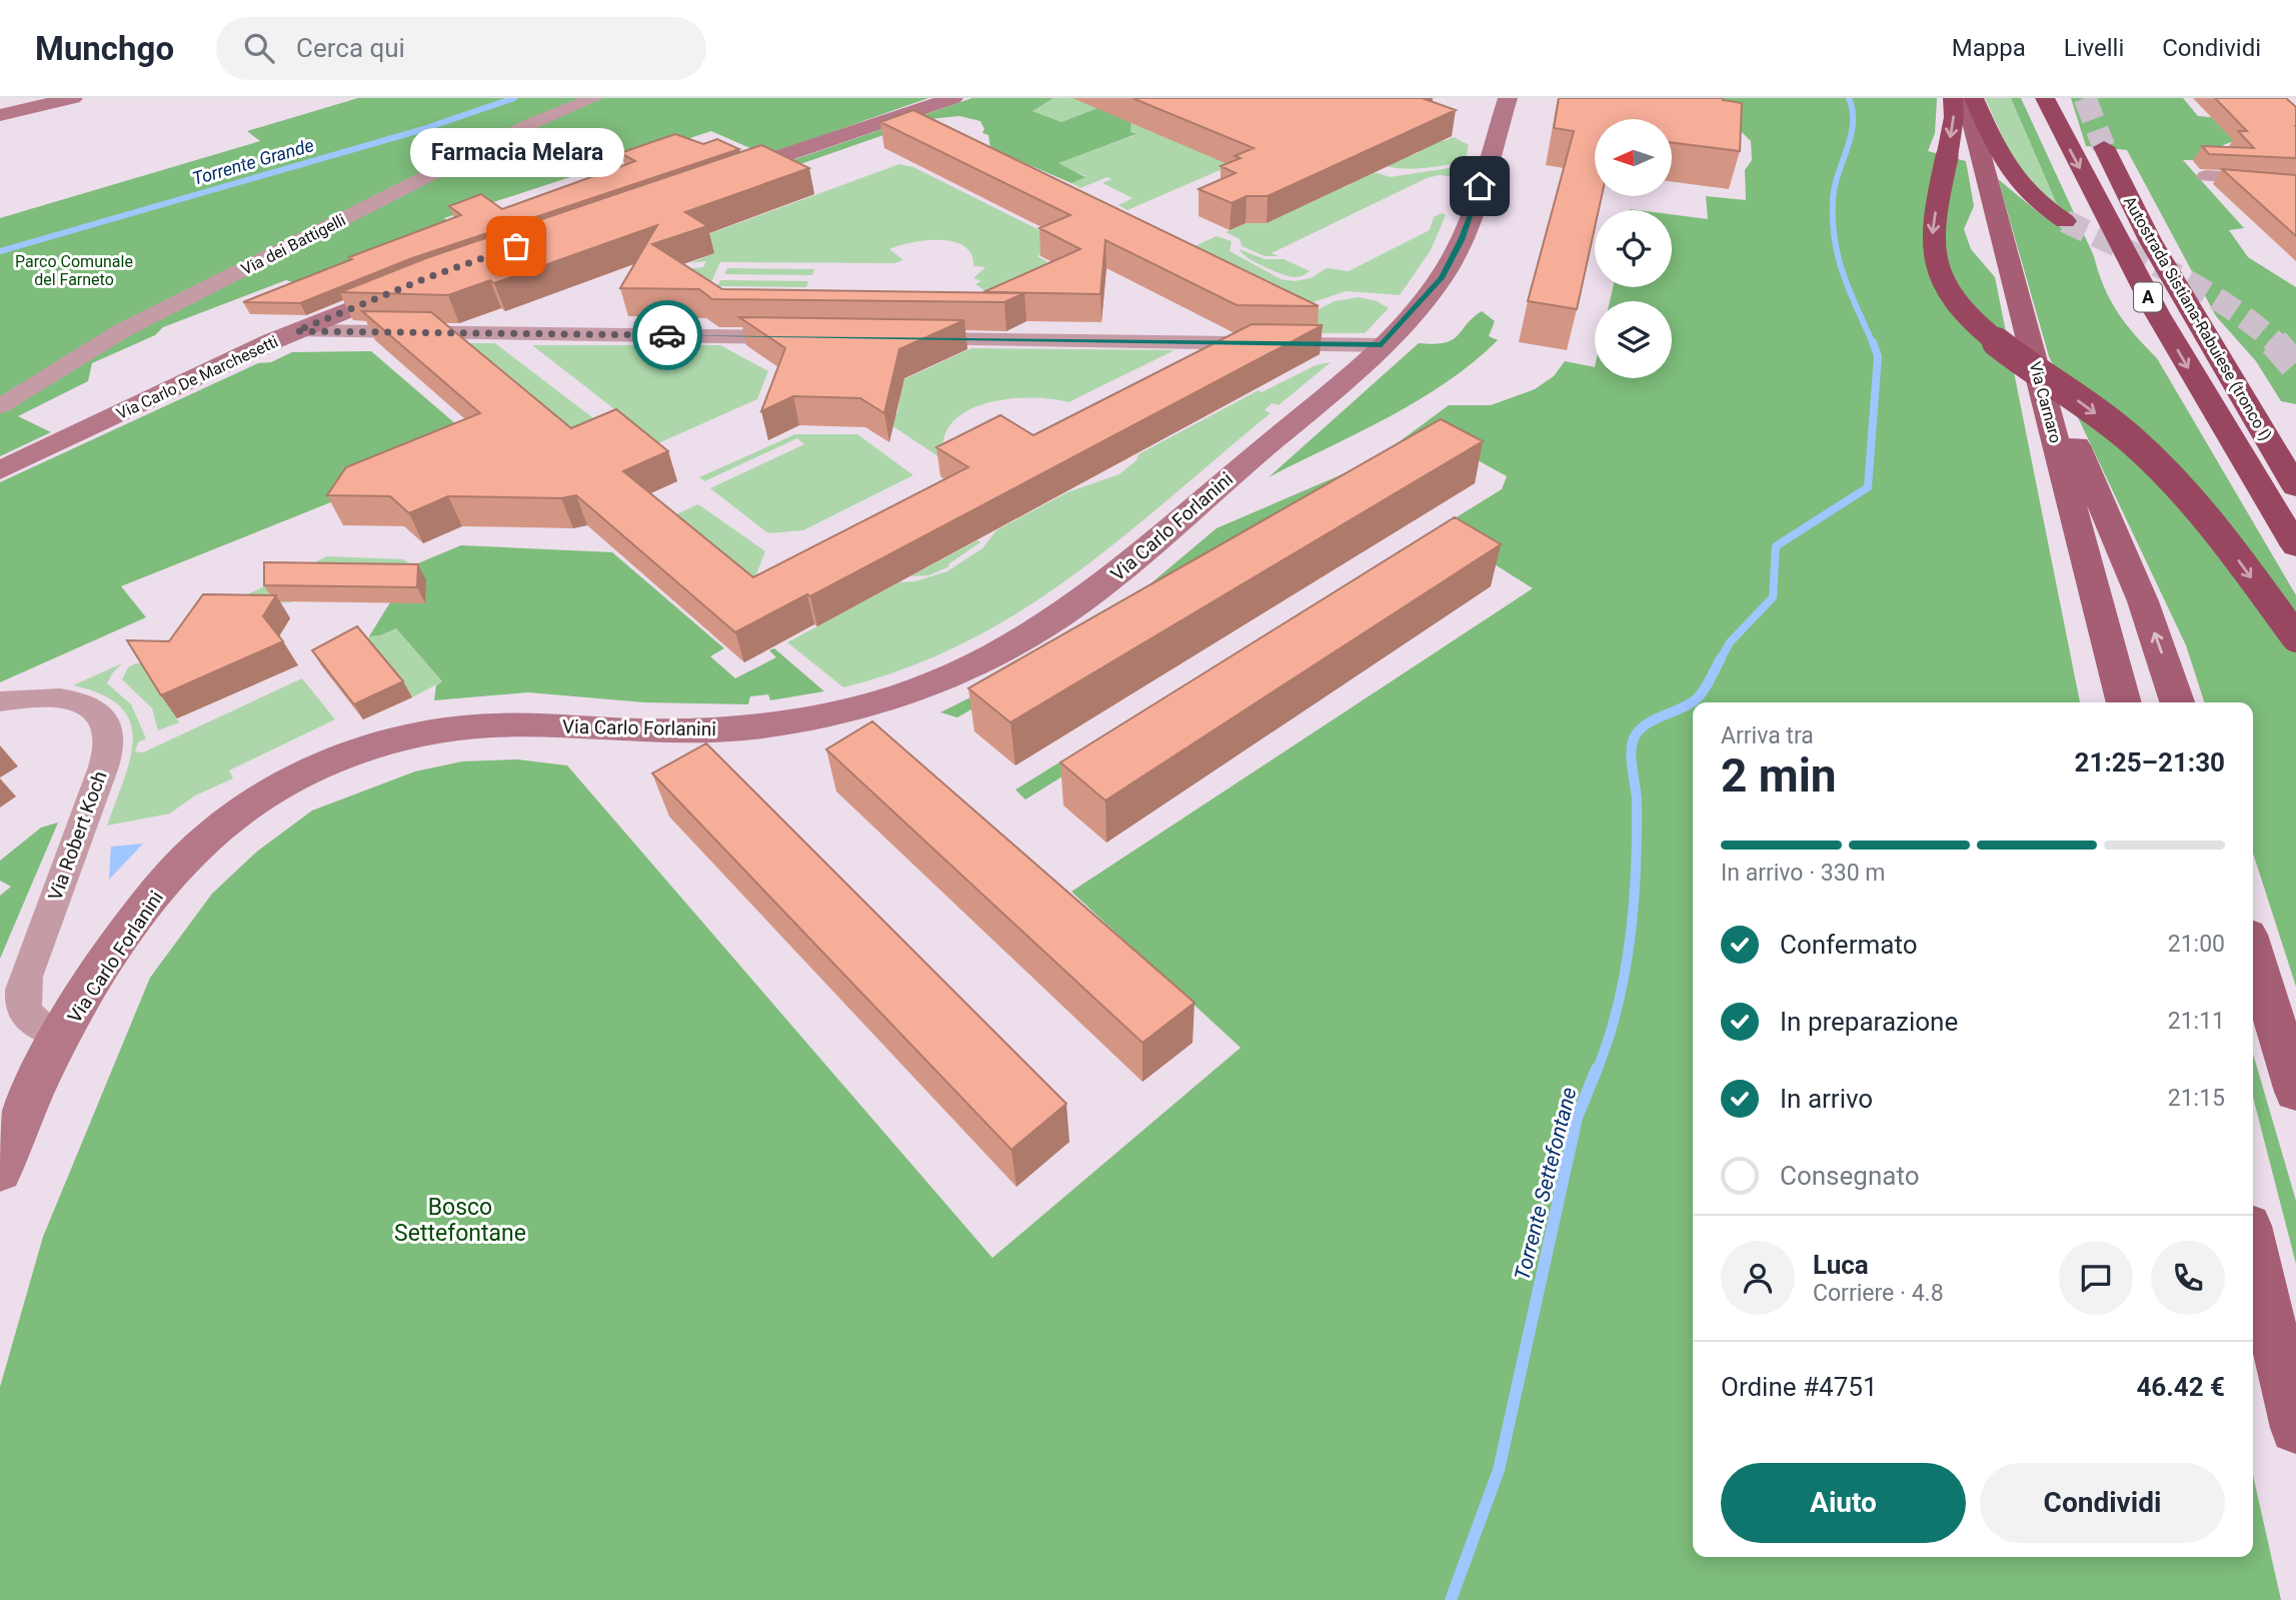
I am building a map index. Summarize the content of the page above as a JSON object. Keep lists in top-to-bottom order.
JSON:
{
  "streets": {
    "highway": ["A", "Autostrada Sistiana-Rabuiese (tronco I)"],
    "main road": ["Via Carlo De Marchesetti", "Via Carnaro", "Via Carlo Forlanini"],
    "street": ["Via dei Battigelli", "Via Robert Koch"]
  },
  "crossings": [
    ["Via Carlo Forlanini", "Via Robert Koch"]
  ],
  "water": ["Torrente Grande", "Torrente Settefontane"],
  "parks": ["Parco Comunale del Farneto", "Bosco Settefontane"],
  "places": ["Farmacia Melara"],
  "north": "left",
  "page": {
    "header": "Munchgo",
    "search": "Cerca qui",
    "nav": ["Mappa", "Livelli", "Condividi"],
    "bubble": "Farmacia Melara",
    "heading": ["2 min", "Arriva tra", "21:25–21:30"],
    "panel": [
      "Luca",
      "Corriere · 4.8",
      "Ordine #4751",
      "46.42 €"
    ],
    "bar": "In arrivo · 330 m",
    "list": [
      ["Confermato", "21:00"],
      ["In preparazione", "21:11"],
      ["In arrivo", "21:15"],
      "Consegnato"
    ],
    "buttons": ["Aiuto", "Condividi"]
  }
}
